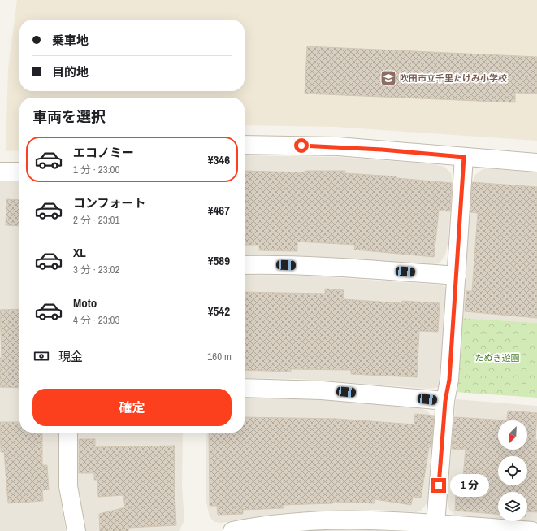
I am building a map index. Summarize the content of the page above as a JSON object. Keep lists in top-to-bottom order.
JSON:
{
  "parks": ["たぬき遊園"],
  "places": {
    "school or university": ["吹田市立千里たけみ小学校"]
  },
  "north": "bottom left",
  "page": {
    "banner": ["乗車地", "目的地"],
    "heading": "車両を選択",
    "list": [
      {
        "name": "エコノミー",
        "note": "1 分 · 23:00",
        "value": "¥346"
      },
      {
        "name": "コンフォート",
        "note": "2 分 · 23:01",
        "value": "¥467"
      },
      {
        "name": "XL",
        "note": "3 分 · 23:02",
        "value": "¥589"
      },
      {
        "name": "Moto",
        "note": "4 分 · 23:03",
        "value": "¥542"
      }
    ],
    "pay": ["現金", "160 m"],
    "buttons": "確定",
    "bubble": "1 分"
  }
}
